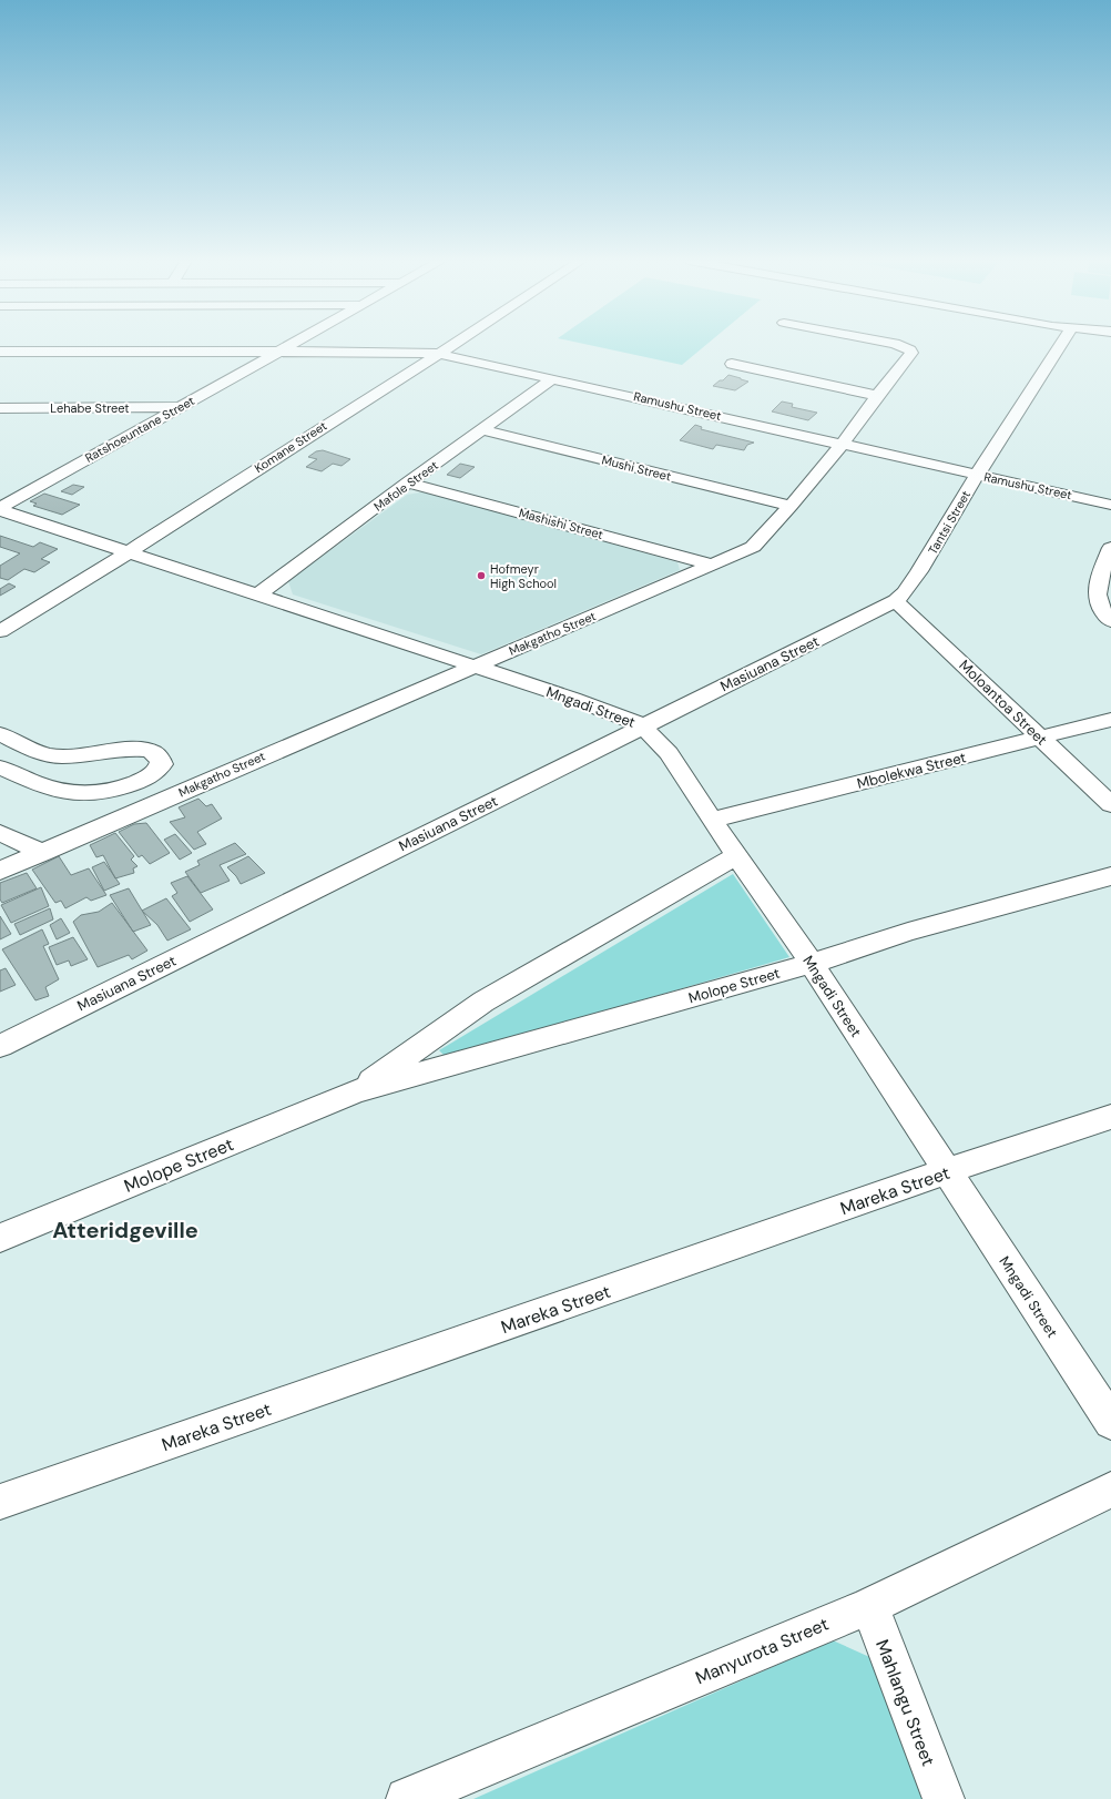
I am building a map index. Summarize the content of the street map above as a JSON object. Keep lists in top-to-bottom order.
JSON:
{
  "streets": {
    "street": [
      "Ramushu Street",
      "Lehabe Street",
      "Ratshoeuntane Street",
      "Komane Street",
      "Mushi Street",
      "Mafole Street",
      "Tantsi Street",
      "Mashishi Street",
      "Makgatho Street",
      "Masiuana Street",
      "Moloantoa Street",
      "Mngadi Street",
      "Mbolekwa Street",
      "Molope Street",
      "Mareka Street",
      "Manyurota Street",
      "Mahlangu Street"
    ]
  },
  "crossings": [
    ["Ramushu Street", "Ratshoeuntane Street"],
    ["Ramushu Street", "Komane Street"],
    ["Ramushu Street", "Mafole Street"],
    ["Ramushu Street", "Tantsi Street"],
    ["Ramushu Street", "Makgatho Street"],
    ["Lehabe Street", "Ratshoeuntane Street"],
    ["Ratshoeuntane Street", "Mngadi Street"],
    ["Komane Street", "Mngadi Street"],
    ["Mushi Street", "Mafole Street"],
    ["Mushi Street", "Makgatho Street"],
    ["Mafole Street", "Mashishi Street"],
    ["Mafole Street", "Mngadi Street"],
    ["Tantsi Street", "Masiuana Street"],
    ["Tantsi Street", "Moloantoa Street"],
    ["Mashishi Street", "Makgatho Street"],
    ["Makgatho Street", "Mngadi Street"],
    ["Masiuana Street", "Moloantoa Street"],
    ["Masiuana Street", "Mngadi Street"],
    ["Moloantoa Street", "Mbolekwa Street"],
    ["Mngadi Street", "Mbolekwa Street"],
    ["Mngadi Street", "Molope Street"],
    ["Mngadi Street", "Mareka Street"],
    ["Manyurota Street", "Mahlangu Street"]
  ],
  "districts": ["Atteridgeville"],
  "places": ["Hofmeyr High School"]
}
